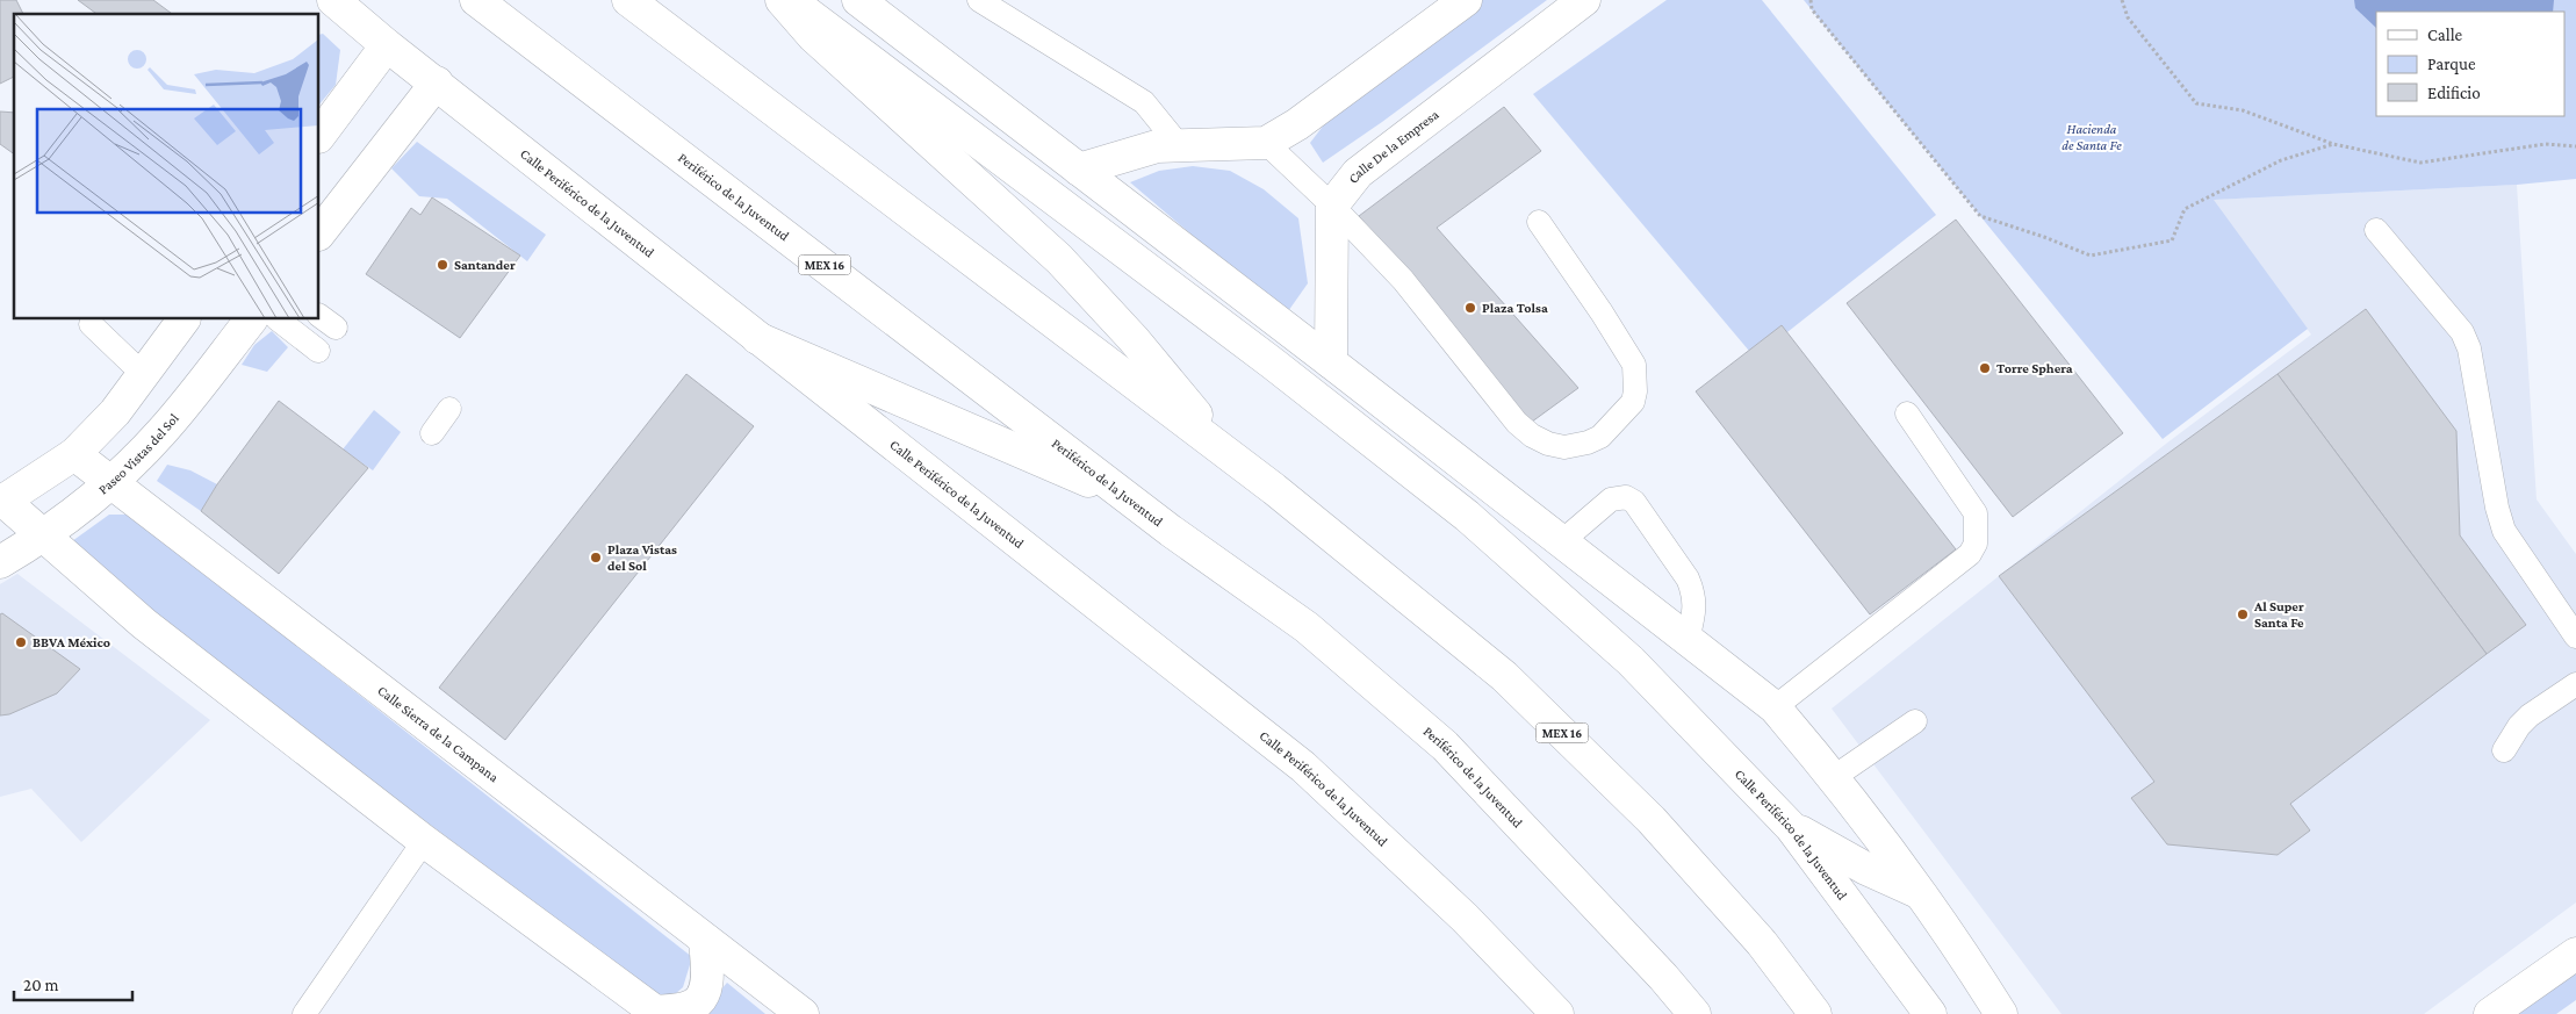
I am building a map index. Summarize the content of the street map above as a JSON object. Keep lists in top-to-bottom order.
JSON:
{
  "streets": {
    "main road": [
      "Calle De la Empresa",
      "Periférico de la Juventud",
      "Calle Periférico de la Juventud",
      "MEX 16",
      "Paseo Vistas del Sol",
      "Calle Sierra de la Campana"
    ]
  },
  "crossings": [
    ["Paseo Vistas del Sol", "Calle Sierra de la Campana"]
  ],
  "parks": ["Hacienda de Santa Fe"],
  "places": [
    "Santander",
    "Plaza Tolsa",
    "Torre Sphera",
    "Plaza Vistas del Sol",
    "Al Super Santa Fe",
    "BBVA México"
  ],
  "legend": ["Calle", "Parque", "Edificio"],
  "scale_bar": "20 m"
}
